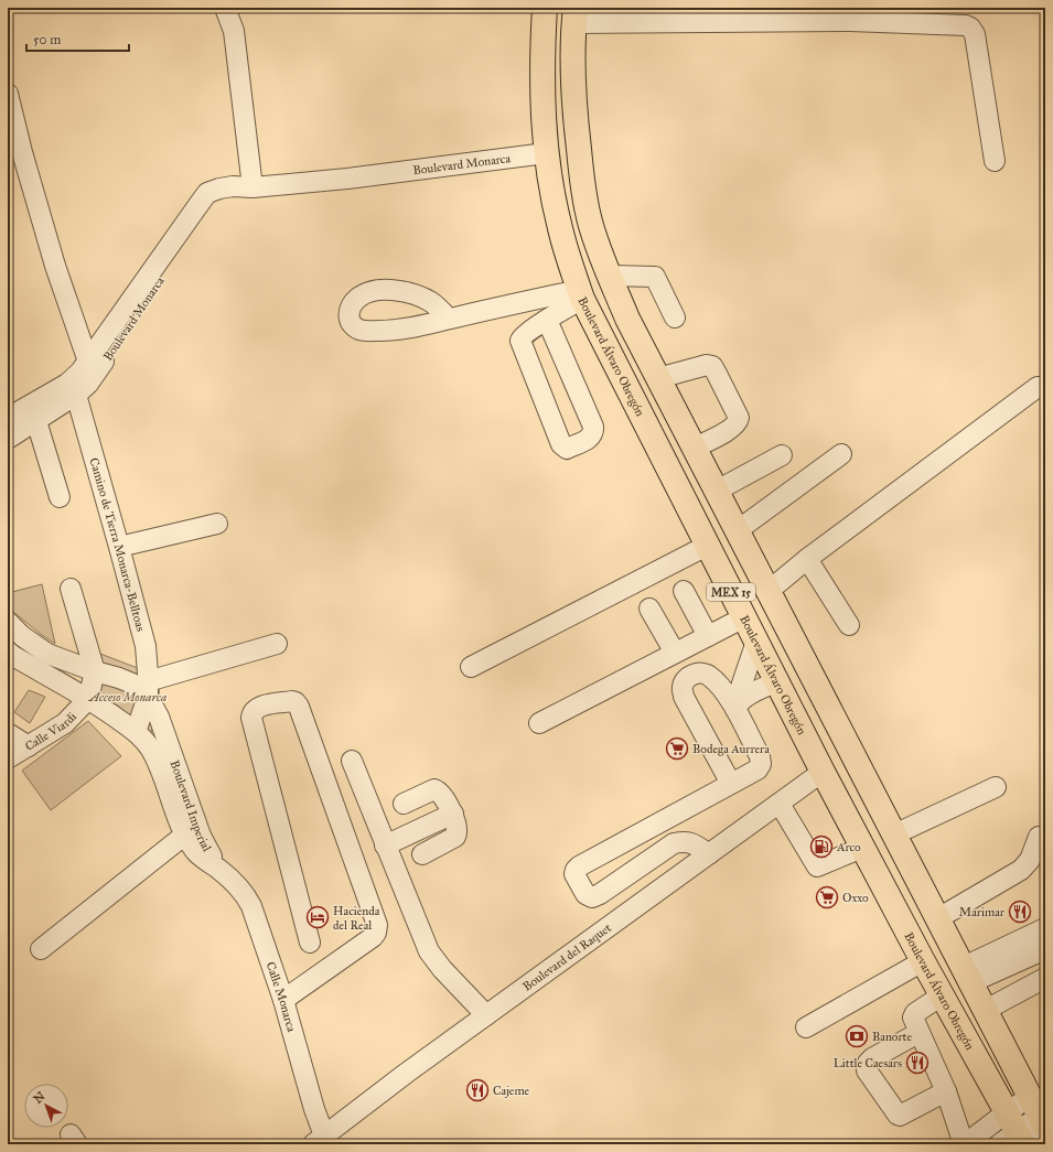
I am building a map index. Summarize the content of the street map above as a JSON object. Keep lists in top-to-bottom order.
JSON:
{
  "streets": {
    "highway": ["Boulevard Álvaro Obregón", "MEX 15"],
    "street": [
      "Boulevard Monarca",
      "Camino de Tierra Monarca-Belltoas",
      "Calle Viardi",
      "Boulevard Imperial",
      "Boulevard del Raquet",
      "Calle Monarca"
    ]
  },
  "crossings": [
    ["Boulevard Monarca", "Boulevard Álvaro Obregón"],
    ["Boulevard Monarca", "Camino de Tierra Monarca-Belltoas"],
    ["Boulevard Álvaro Obregón", "Boulevard del Raquet"],
    ["Camino de Tierra Monarca-Belltoas", "Boulevard Imperial"],
    ["Calle Viardi", "Boulevard Imperial"],
    ["Boulevard Imperial", "Calle Monarca"],
    ["Boulevard del Raquet", "Calle Monarca"]
  ],
  "parks": ["Acceso Monarca"],
  "places": {
    "supermarket": ["Bodega Aurrera", "Oxxo"],
    "fuel station": ["Arco"],
    "restaurant": ["Marimar", "Little Caesars", "Cajeme"],
    "hotel": ["Hacienda del Real"],
    "bank": ["Banorte"]
  },
  "scale_bar": "50 m",
  "north": "top left"
}
